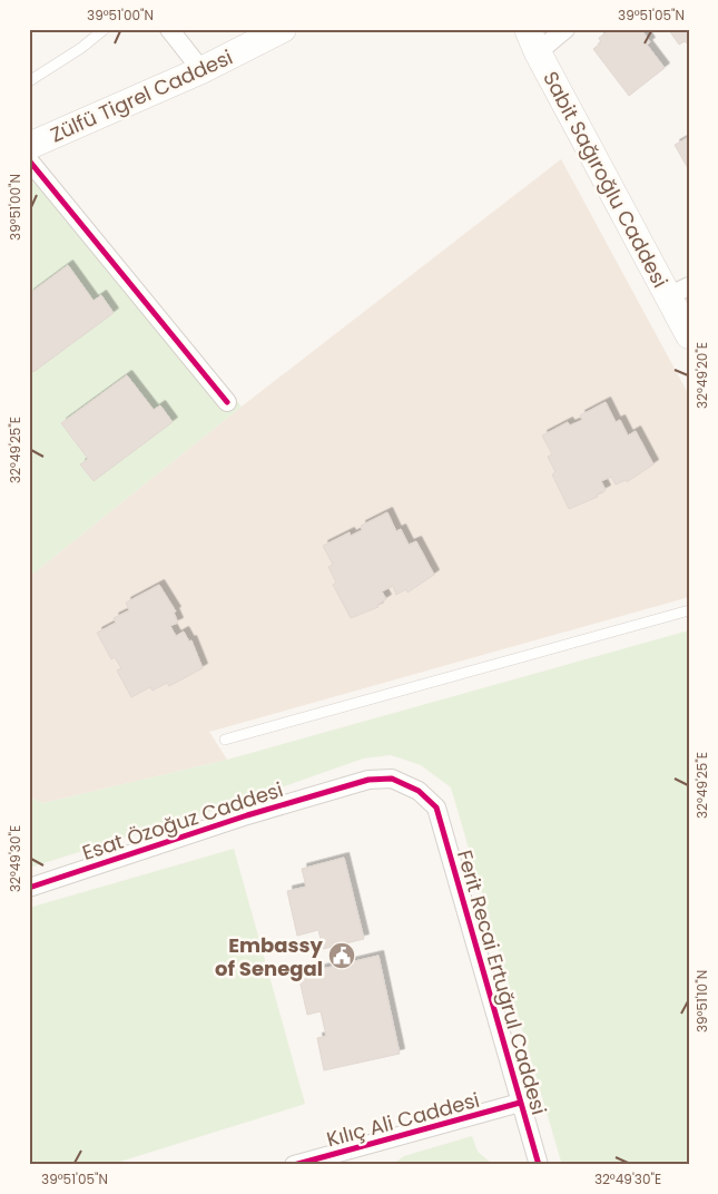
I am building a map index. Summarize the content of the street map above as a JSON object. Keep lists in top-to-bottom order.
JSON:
{
  "streets": {
    "main road": ["Zülfü Tigrel Caddesi", "Sabit Sağıroğlu Caddesi"],
    "street": ["Esat Özoğuz Caddesi", "Ferit Recai Ertuğrul Caddesi", "Kılıç Ali Caddesi"]
  },
  "crossings": [
    ["Esat Özoğuz Caddesi", "Ferit Recai Ertuğrul Caddesi"],
    ["Ferit Recai Ertuğrul Caddesi", "Kılıç Ali Caddesi"]
  ],
  "places": {
    "public building": ["Embassy of Senegal"]
  },
  "coordinates": [
    "39°51'00\"N",
    "39°51'05\"N",
    "32°49'20\"E",
    "32°49'25\"E",
    "32°49'30\"E",
    "39°51'10\"N"
  ]
}
